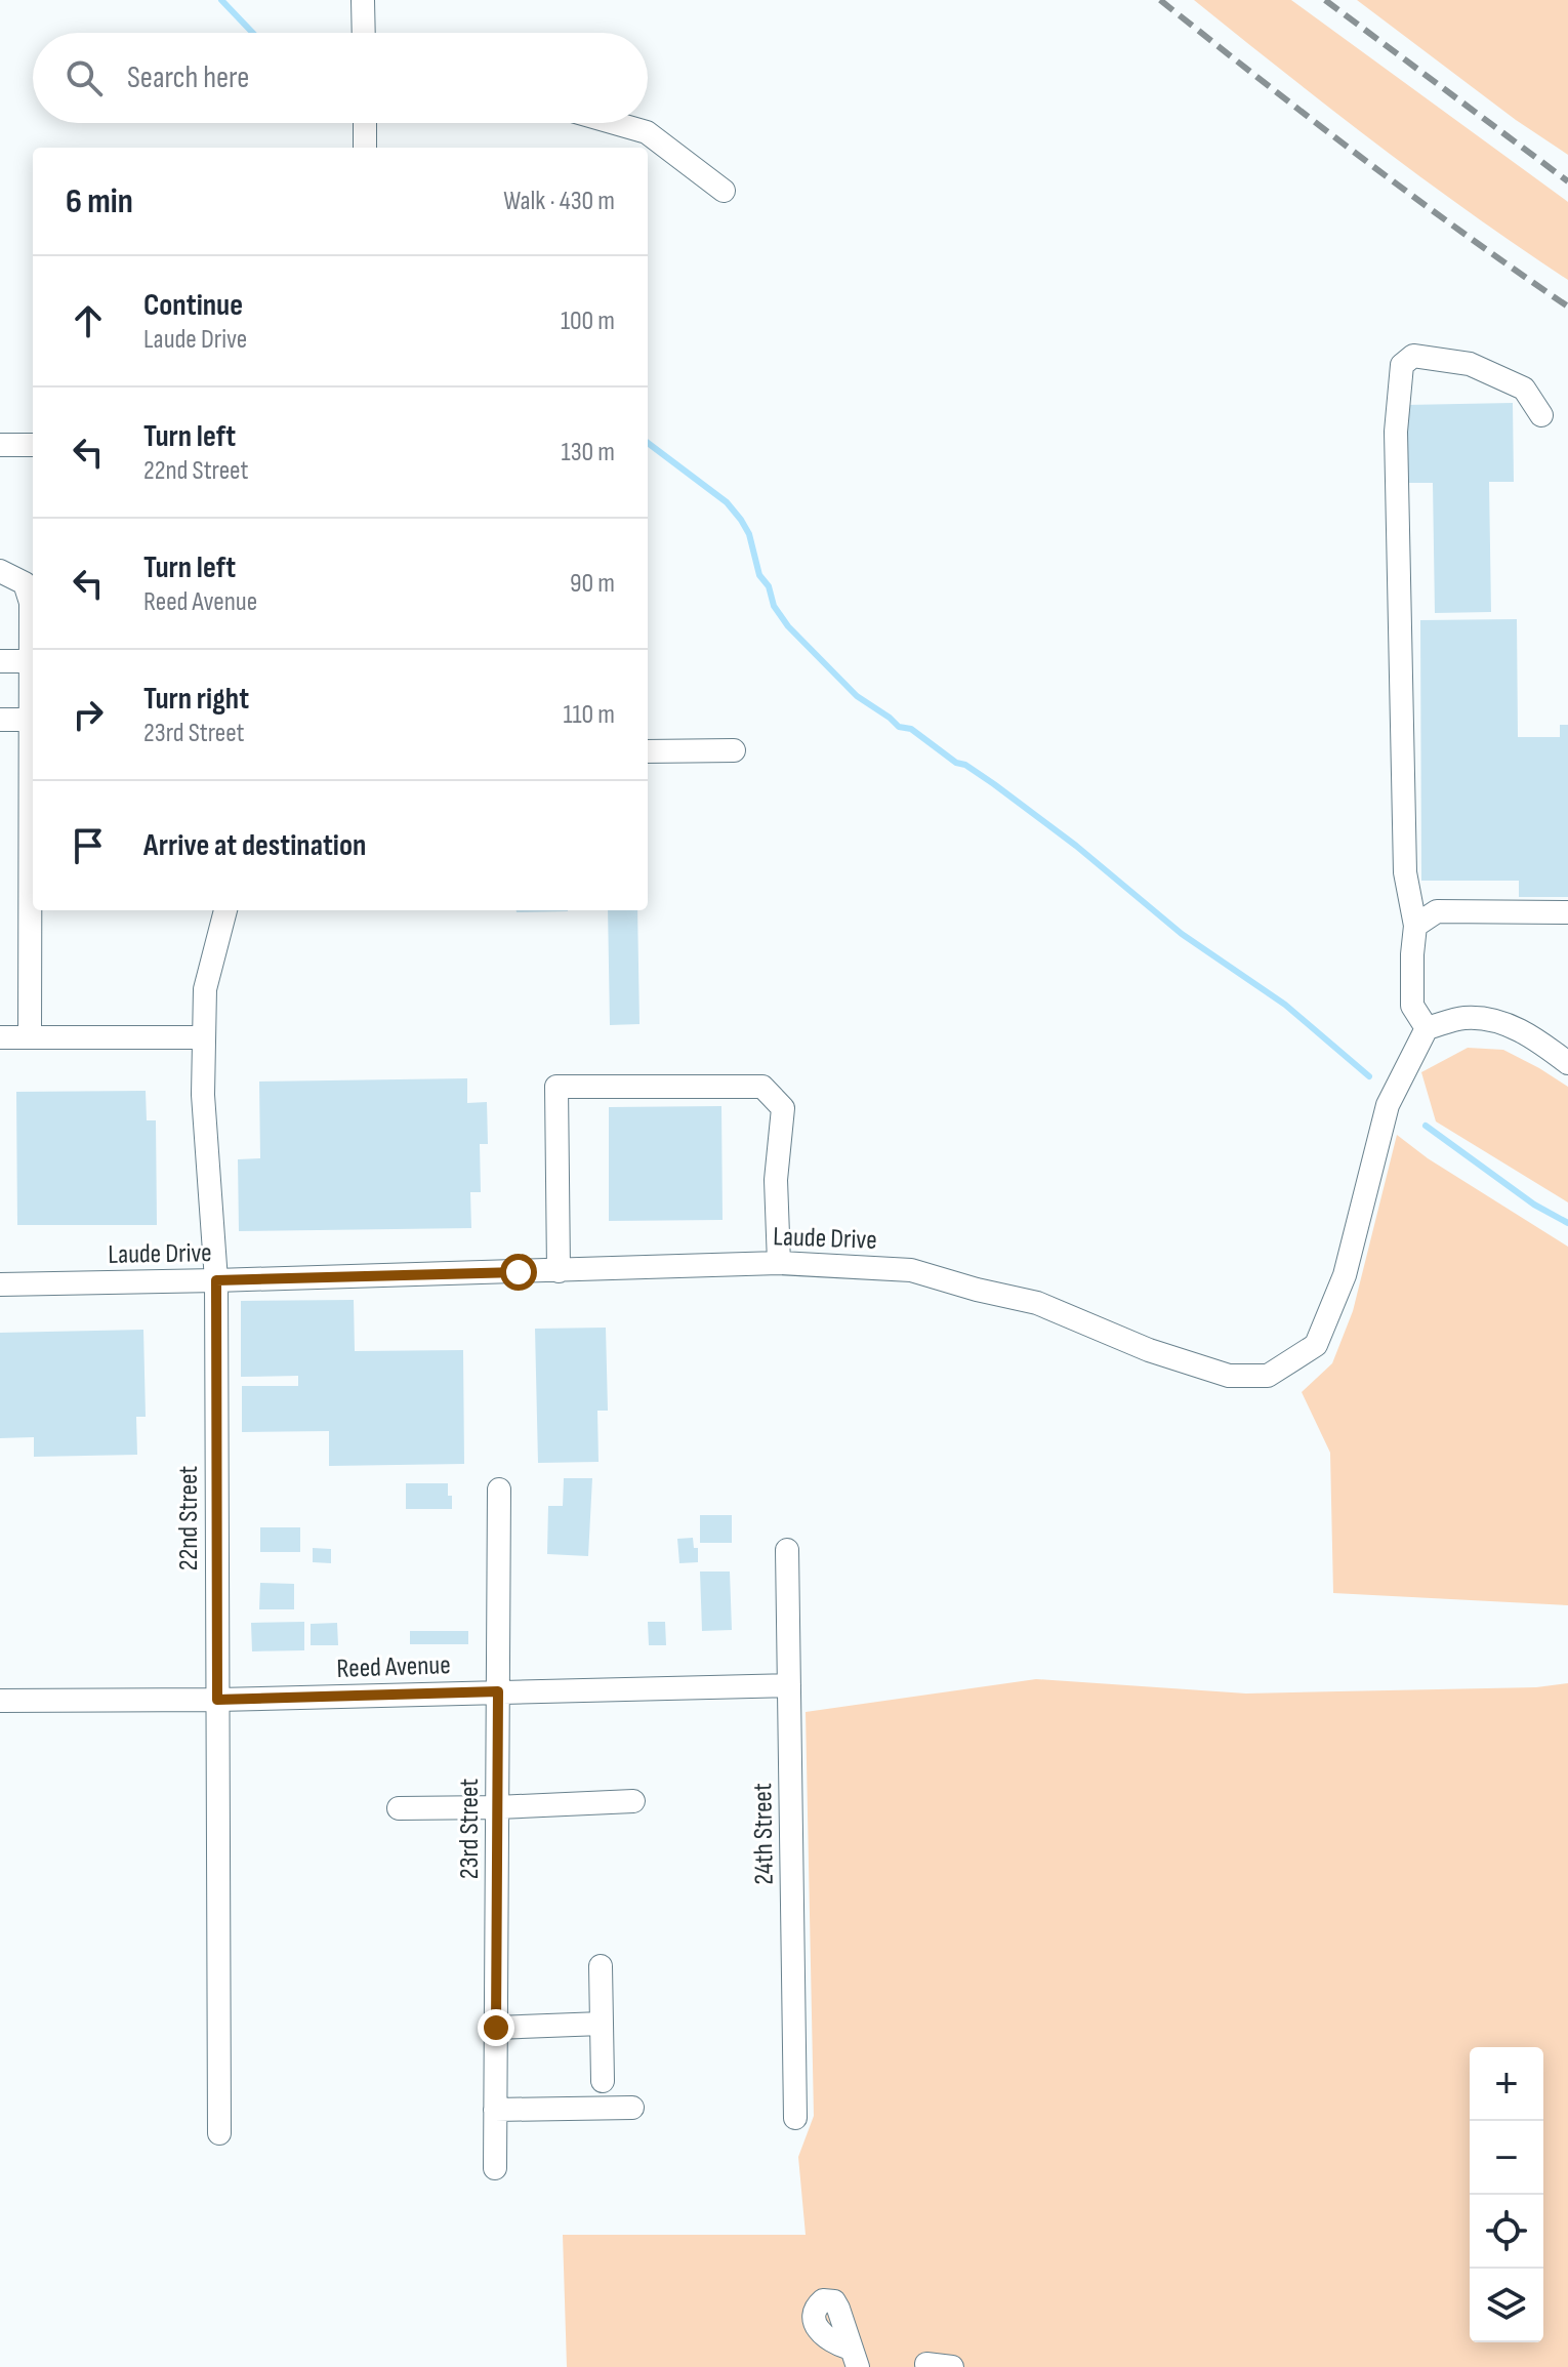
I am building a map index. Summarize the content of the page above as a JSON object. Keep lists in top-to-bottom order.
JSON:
{
  "streets": {
    "street": [
      "Laude Drive",
      "22nd Street",
      "Reed Avenue",
      "23rd Street",
      "24th Street"
    ]
  },
  "crossings": [
    ["Laude Drive", "22nd Street"],
    ["22nd Street", "Reed Avenue"],
    ["Reed Avenue", "23rd Street"],
    ["Reed Avenue", "24th Street"]
  ],
  "page": {
    "search": "Search here",
    "heading": ["6 min", "Walk · 430 m"],
    "list": [
      ["Continue", "Laude Drive", "100 m"],
      ["Turn left", "22nd Street", "130 m"],
      ["Turn left", "Reed Avenue", "90 m"],
      ["Turn right", "23rd Street", "110 m"],
      "Arrive at destination"
    ],
    "map_buttons": ["+", "−"]
  }
}
